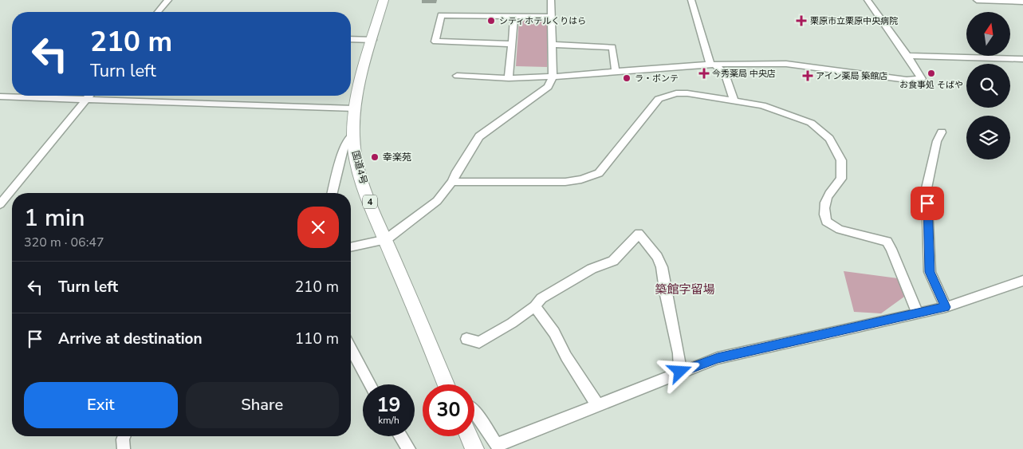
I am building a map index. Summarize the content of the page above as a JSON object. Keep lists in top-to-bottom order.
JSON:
{
  "streets": {
    "highway": ["国道4号", "4"]
  },
  "districts": ["築館字留場"],
  "places": {
    "other": [
      "シティホテルくりはら",
      "お食事処 そばや",
      "ラ・ボンテ",
      "幸楽苑"
    ],
    "health": ["栗原市立栗原中央病院", "今秀薬局 中央店", "アイン薬局 築館店"]
  },
  "north": "top",
  "page": {
    "turn": ["210 m", "Turn left"],
    "heading": ["1 min", "320 m · 06:47"],
    "list": [
      {
        "name": "Turn left",
        "value": "210 m"
      },
      {
        "name": "Arrive at destination",
        "value": "110 m"
      }
    ],
    "buttons": ["Exit", "Share"],
    "speed": "19 km/h",
    "limit": "30"
  }
}
